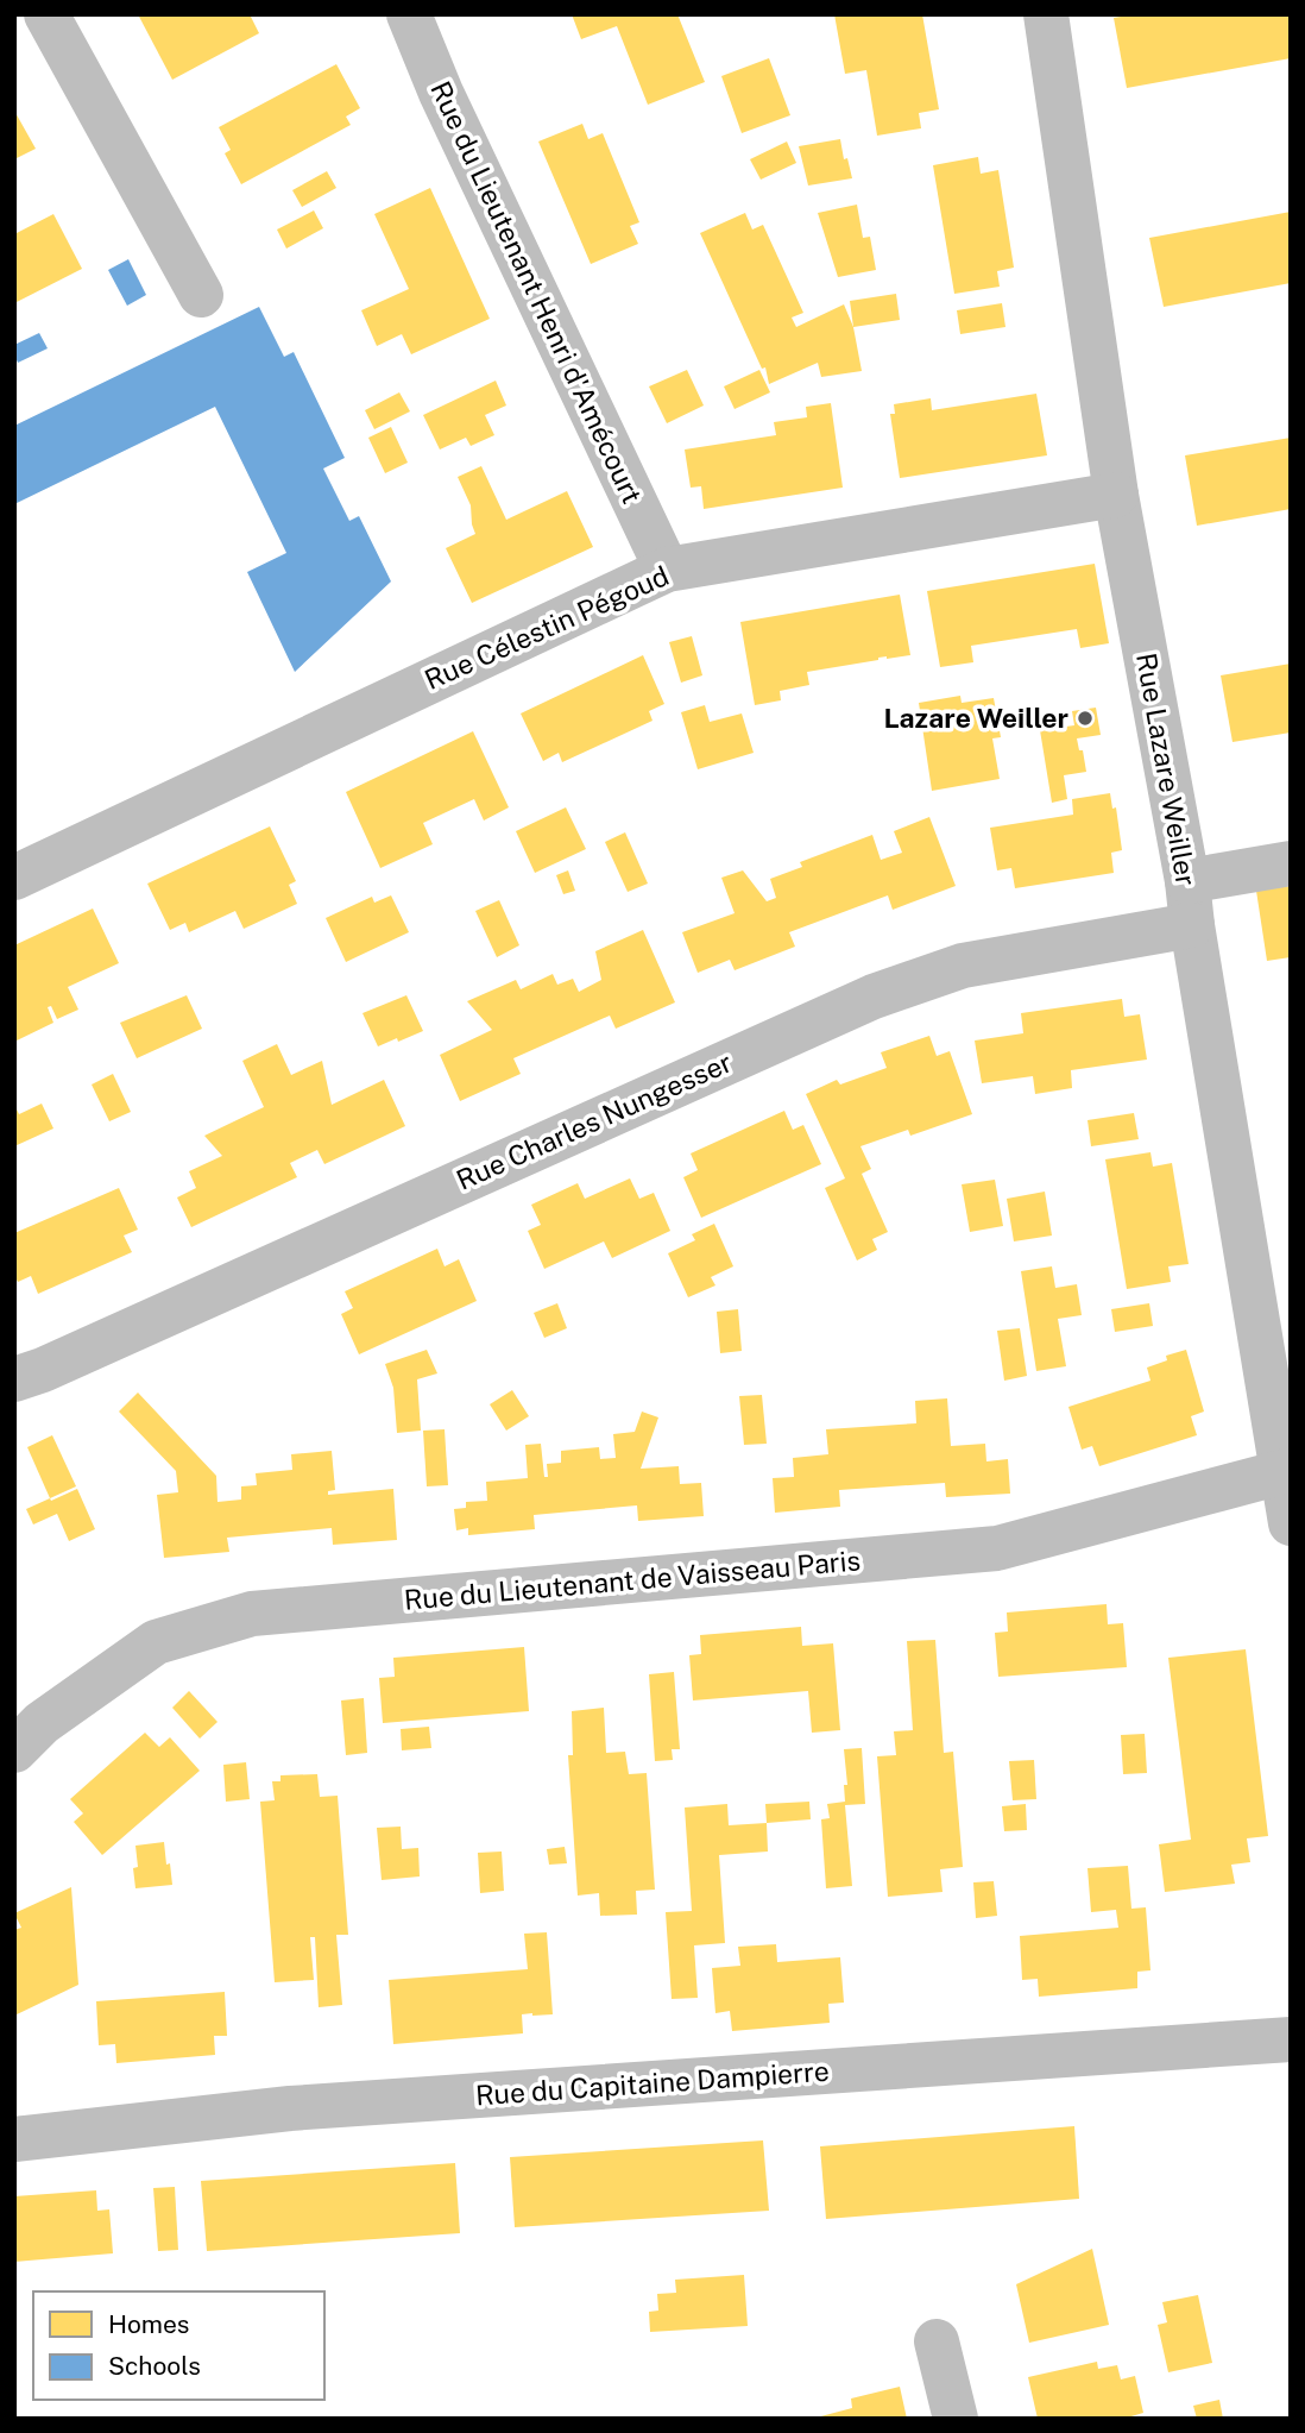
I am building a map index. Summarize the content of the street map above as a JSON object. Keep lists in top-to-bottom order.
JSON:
{
  "streets": {
    "street": [
      "Rue du Lieutenant Henri d'Amécourt",
      "Rue Célestin Pégoud",
      "Rue Lazare Weiller",
      "Rue Charles Nungesser",
      "Rue du Lieutenant de Vaisseau Paris",
      "Rue du Capitaine Dampierre"
    ]
  },
  "crossings": [
    ["Rue du Lieutenant Henri d'Amécourt", "Rue Célestin Pégoud"],
    ["Rue Célestin Pégoud", "Rue Lazare Weiller"],
    ["Rue Lazare Weiller", "Rue Charles Nungesser"],
    ["Rue Lazare Weiller", "Rue du Lieutenant de Vaisseau Paris"]
  ],
  "places": ["Lazare Weiller"],
  "legend": ["Homes", "Schools"]
}
